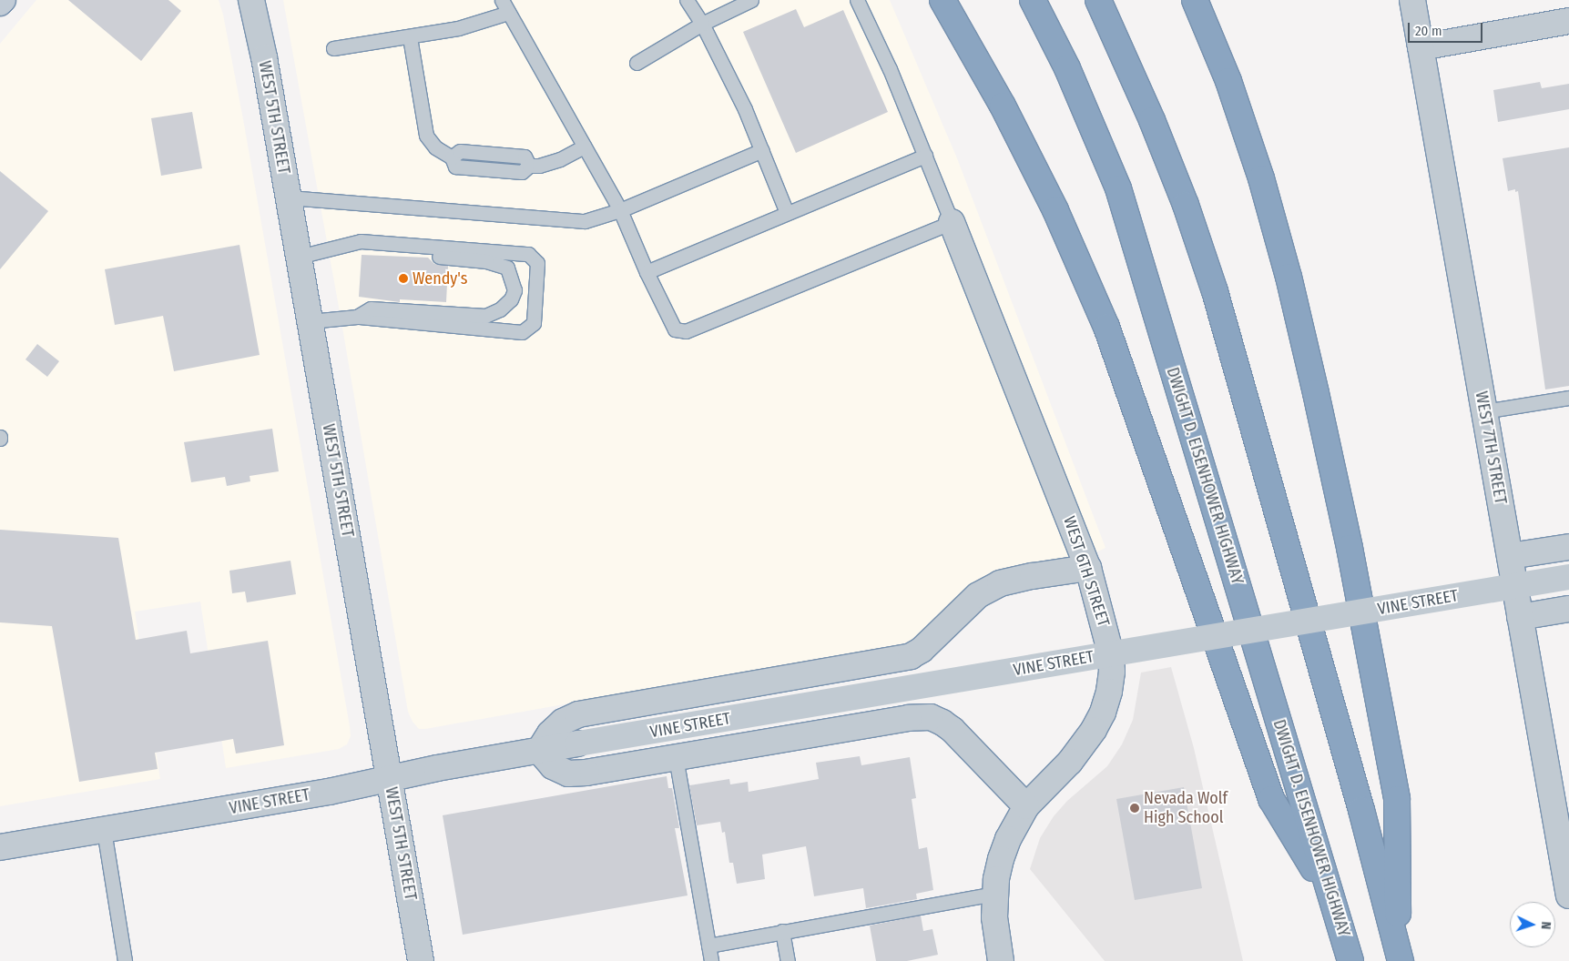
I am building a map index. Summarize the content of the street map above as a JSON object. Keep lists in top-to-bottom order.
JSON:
{
  "streets": {
    "highway": ["DWIGHT D. EISENHOWER HIGHWAY"],
    "street": [
      "WEST 5TH STREET",
      "WEST 7TH STREET",
      "WEST 6TH STREET",
      "VINE STREET"
    ]
  },
  "crossings": [
    ["WEST 5TH STREET", "VINE STREET"],
    ["WEST 6TH STREET", "VINE STREET"]
  ],
  "places": ["Wendy's", "Nevada Wolf High School"],
  "scale_bar": "20 m",
  "north": "right"
}
